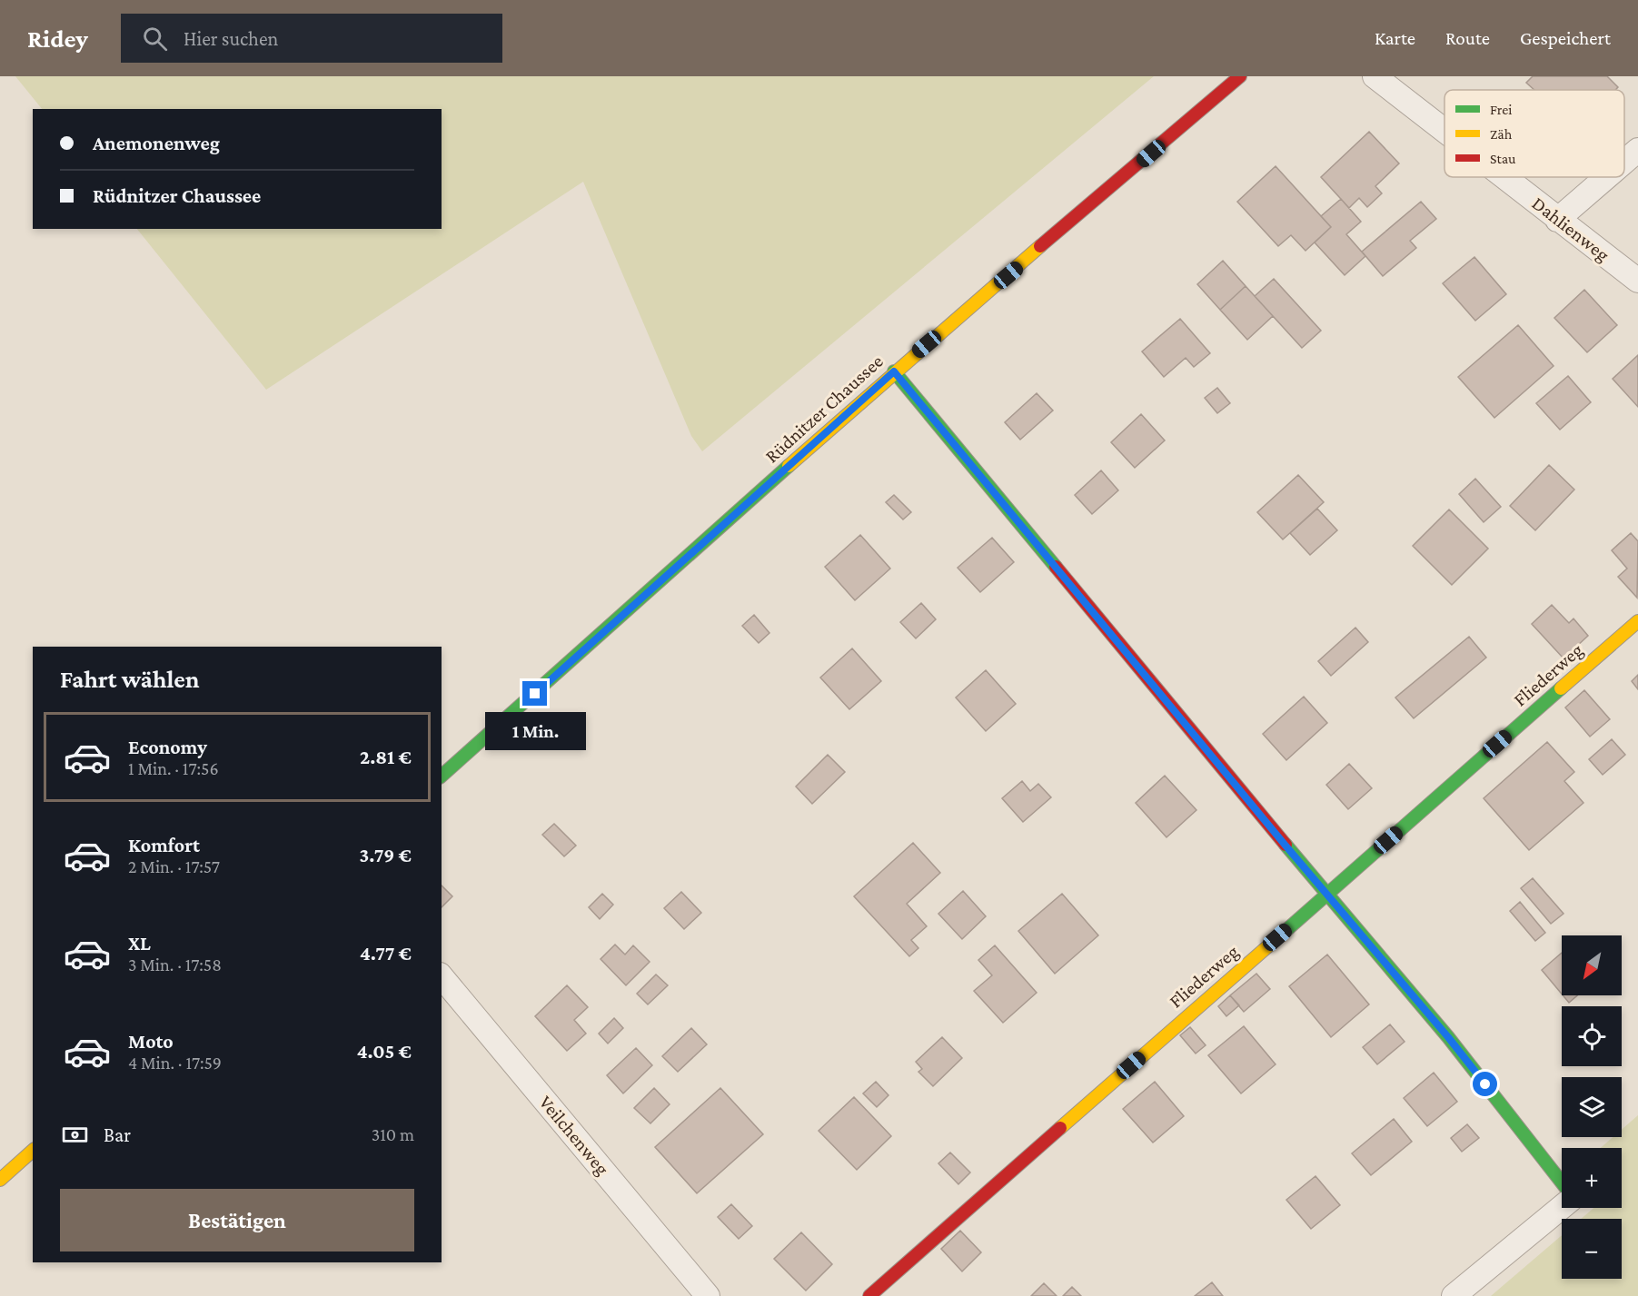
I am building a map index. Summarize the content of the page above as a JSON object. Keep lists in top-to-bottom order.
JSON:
{
  "streets": {
    "street": [
      "Dahlienweg",
      "Rüdnitzer Chaussee",
      "Fliederweg",
      "Veilchenweg"
    ]
  },
  "legend": ["Frei", "Zäh", "Stau"],
  "north": "bottom left",
  "page": {
    "header": "Ridey",
    "search": "Hier suchen",
    "nav": ["Karte", "Route", "Gespeichert"],
    "banner": ["Anemonenweg", "Rüdnitzer Chaussee"],
    "heading": "Fahrt wählen",
    "bubble": "1 Min.",
    "list": [
      {
        "name": "Economy",
        "note": "1 Min. · 17:56",
        "value": "2.81 €"
      },
      {
        "name": "Komfort",
        "note": "2 Min. · 17:57",
        "value": "3.79 €"
      },
      {
        "name": "XL",
        "note": "3 Min. · 17:58",
        "value": "4.77 €"
      },
      {
        "name": "Moto",
        "note": "4 Min. · 17:59",
        "value": "4.05 €"
      }
    ],
    "map_buttons": ["+", "−"],
    "pay": ["Bar", "310 m"],
    "buttons": "Bestätigen"
  }
}
